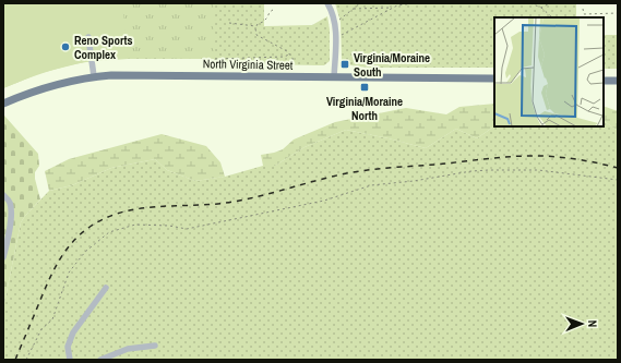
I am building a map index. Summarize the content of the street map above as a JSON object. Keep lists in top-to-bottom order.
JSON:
{
  "streets": {
    "main road": ["North Virginia Street"]
  },
  "places": {
    "other": ["Reno Sports Complex"],
    "transit": ["Virginia/Moraine South", "Virginia/Moraine North"]
  },
  "north": "right"
}
